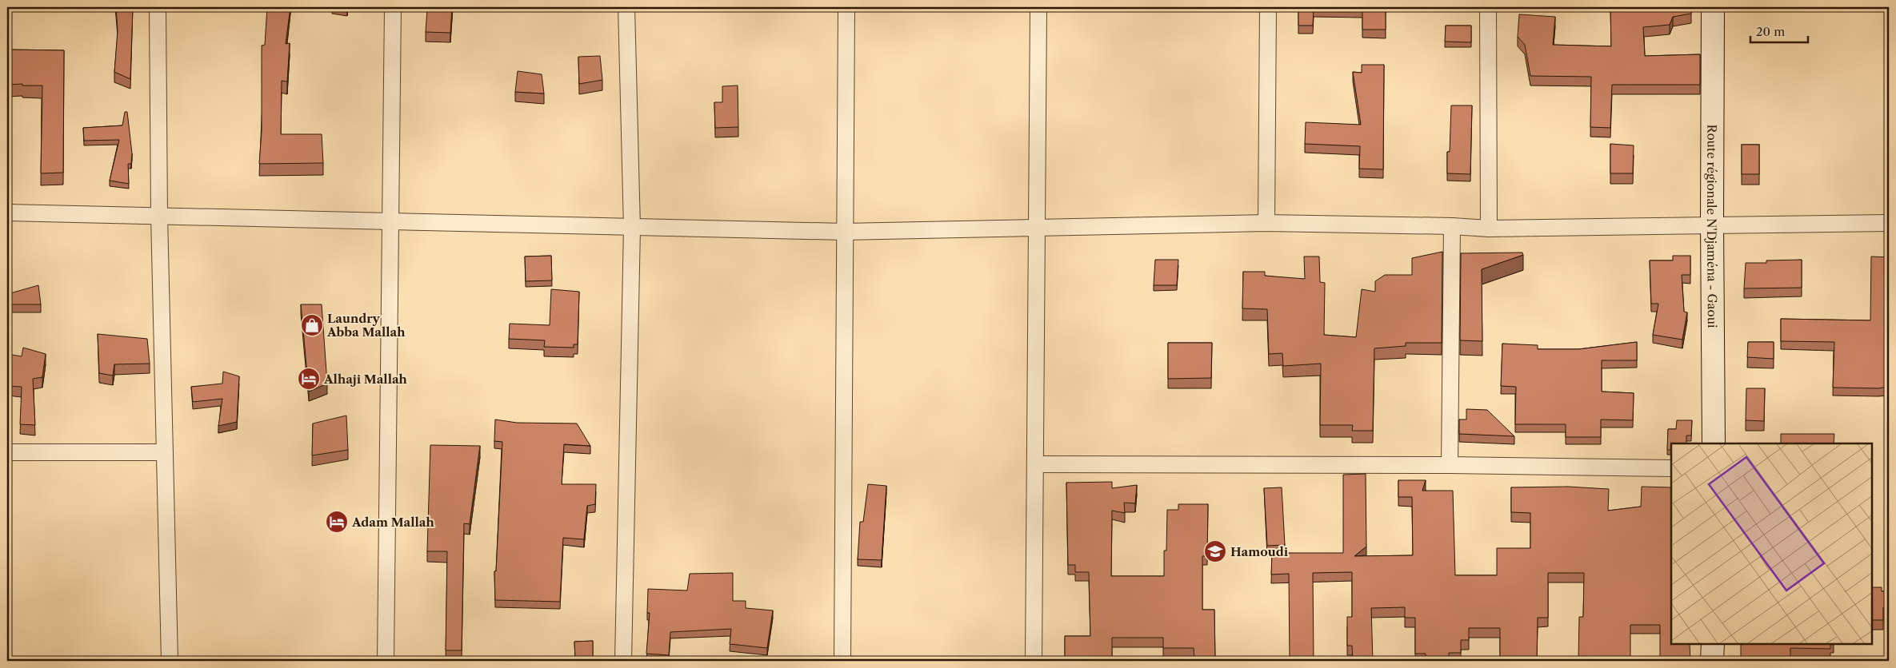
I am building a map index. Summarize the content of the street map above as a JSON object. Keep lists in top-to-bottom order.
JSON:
{
  "streets": {
    "street": ["Route régionale N'Djaména - Gaoui"]
  },
  "places": {
    "shop": ["Laundry Abba Mallah"],
    "hotel": ["Alhaji Mallah", "Adam Mallah"],
    "school or university": ["Hamoudi"]
  },
  "scale_bar": "20 m"
}
